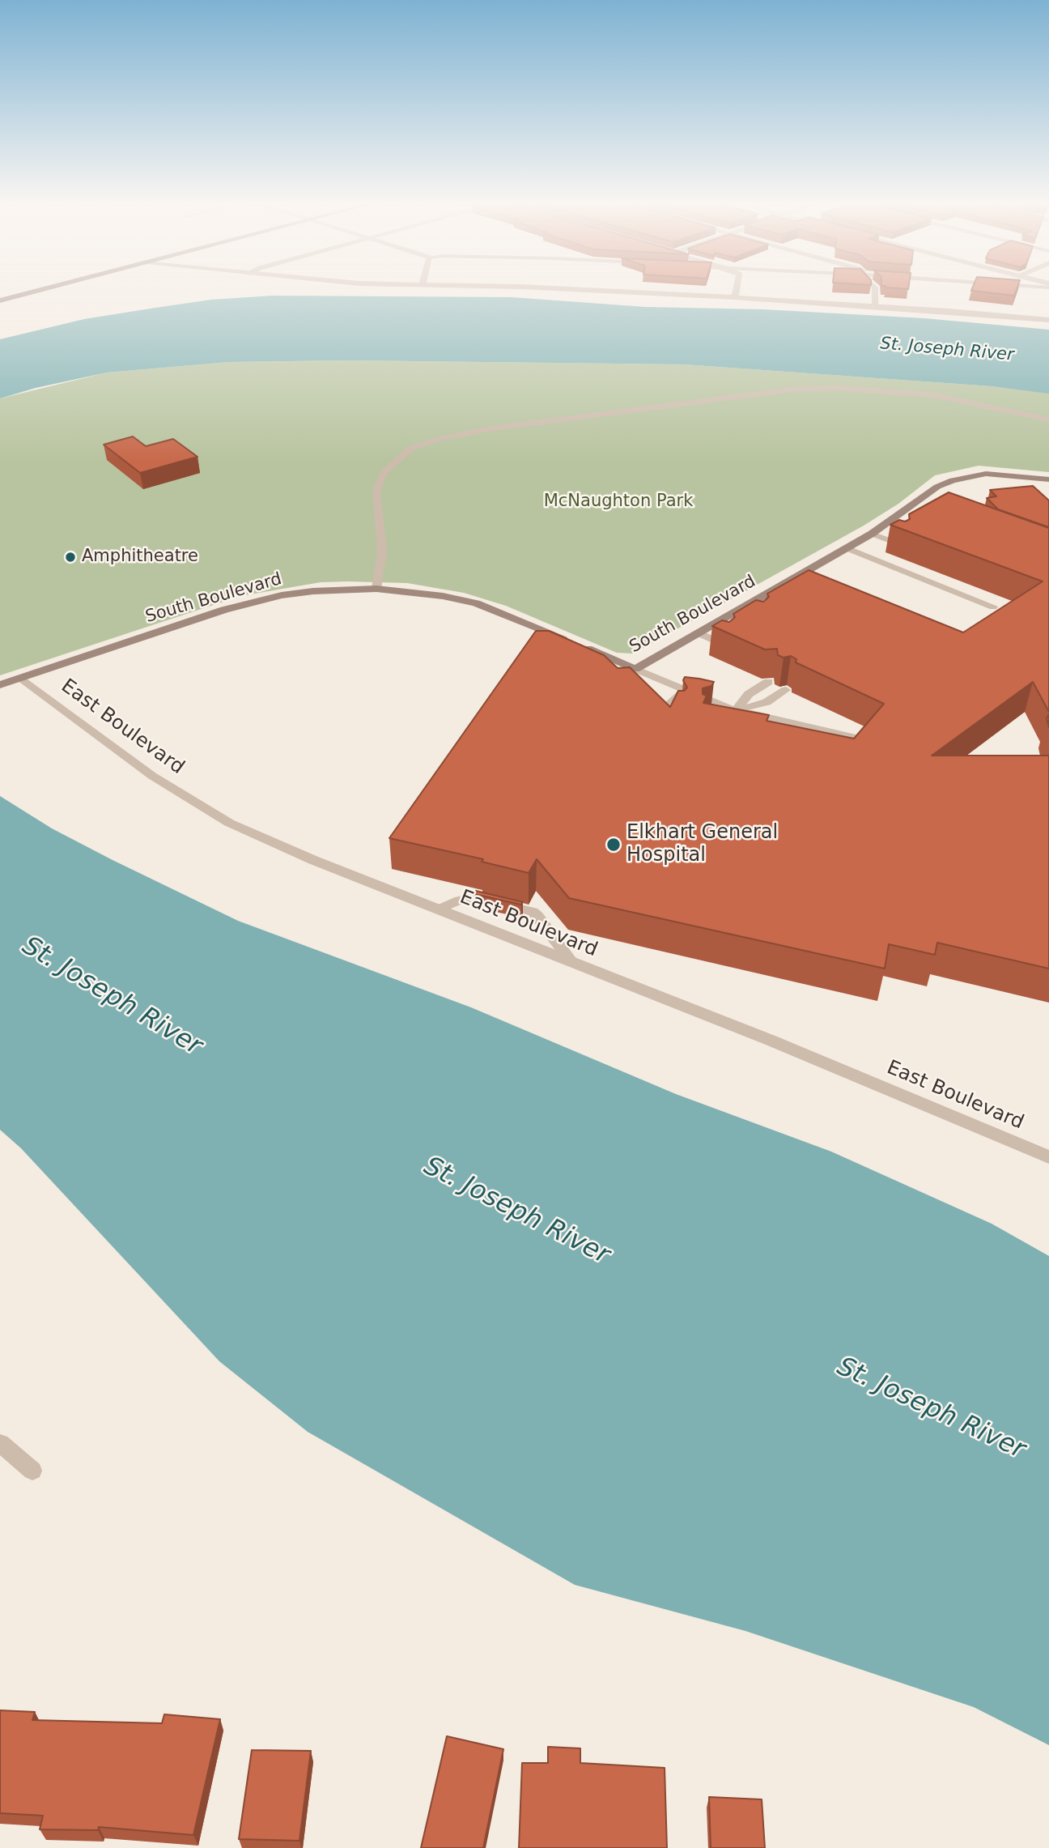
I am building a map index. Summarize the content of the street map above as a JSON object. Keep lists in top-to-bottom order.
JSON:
{
  "streets": {
    "street": ["South Boulevard", "East Boulevard"]
  },
  "crossings": [
    ["South Boulevard", "East Boulevard"]
  ],
  "water": ["St. Joseph River"],
  "parks": ["McNaughton Park"],
  "places": ["Amphitheatre", "Elkhart General Hospital"]
}
